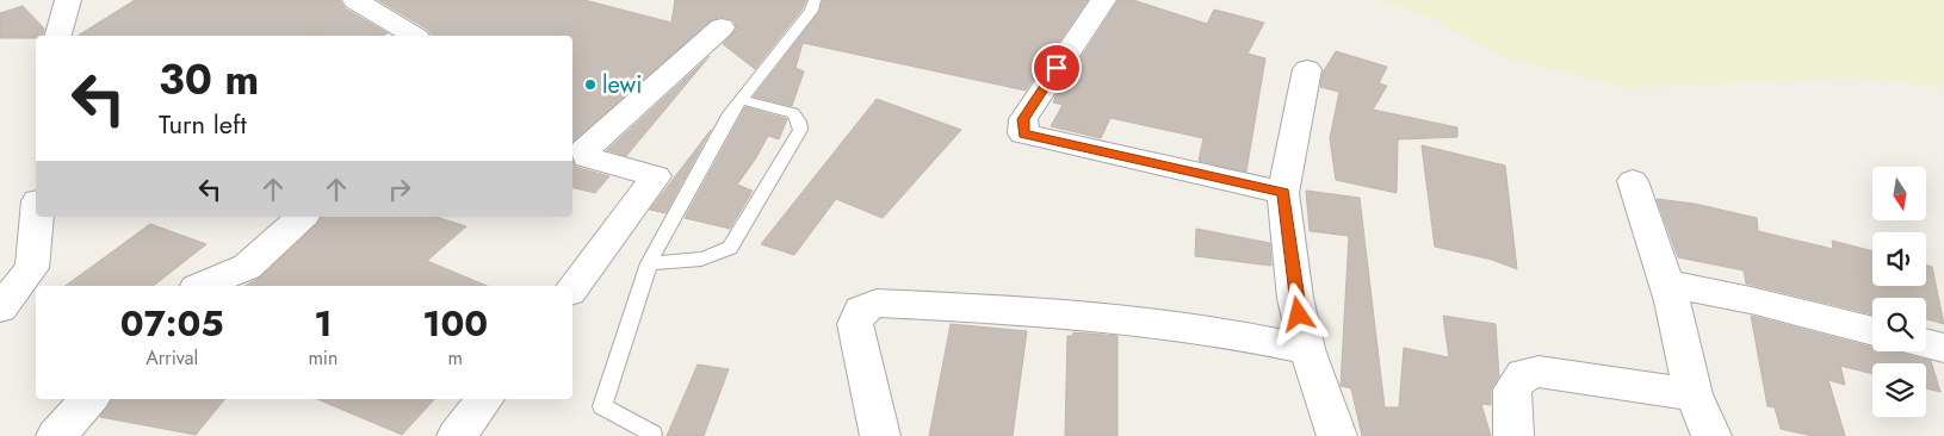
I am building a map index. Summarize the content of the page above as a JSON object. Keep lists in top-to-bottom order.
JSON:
{
  "places": ["lewi"],
  "north": "bottom",
  "page": {
    "turn": ["30 m", "Turn left"],
    "eta": [
      "07:05",
      "Arrival",
      "1",
      "min",
      "100",
      "m"
    ]
  }
}
